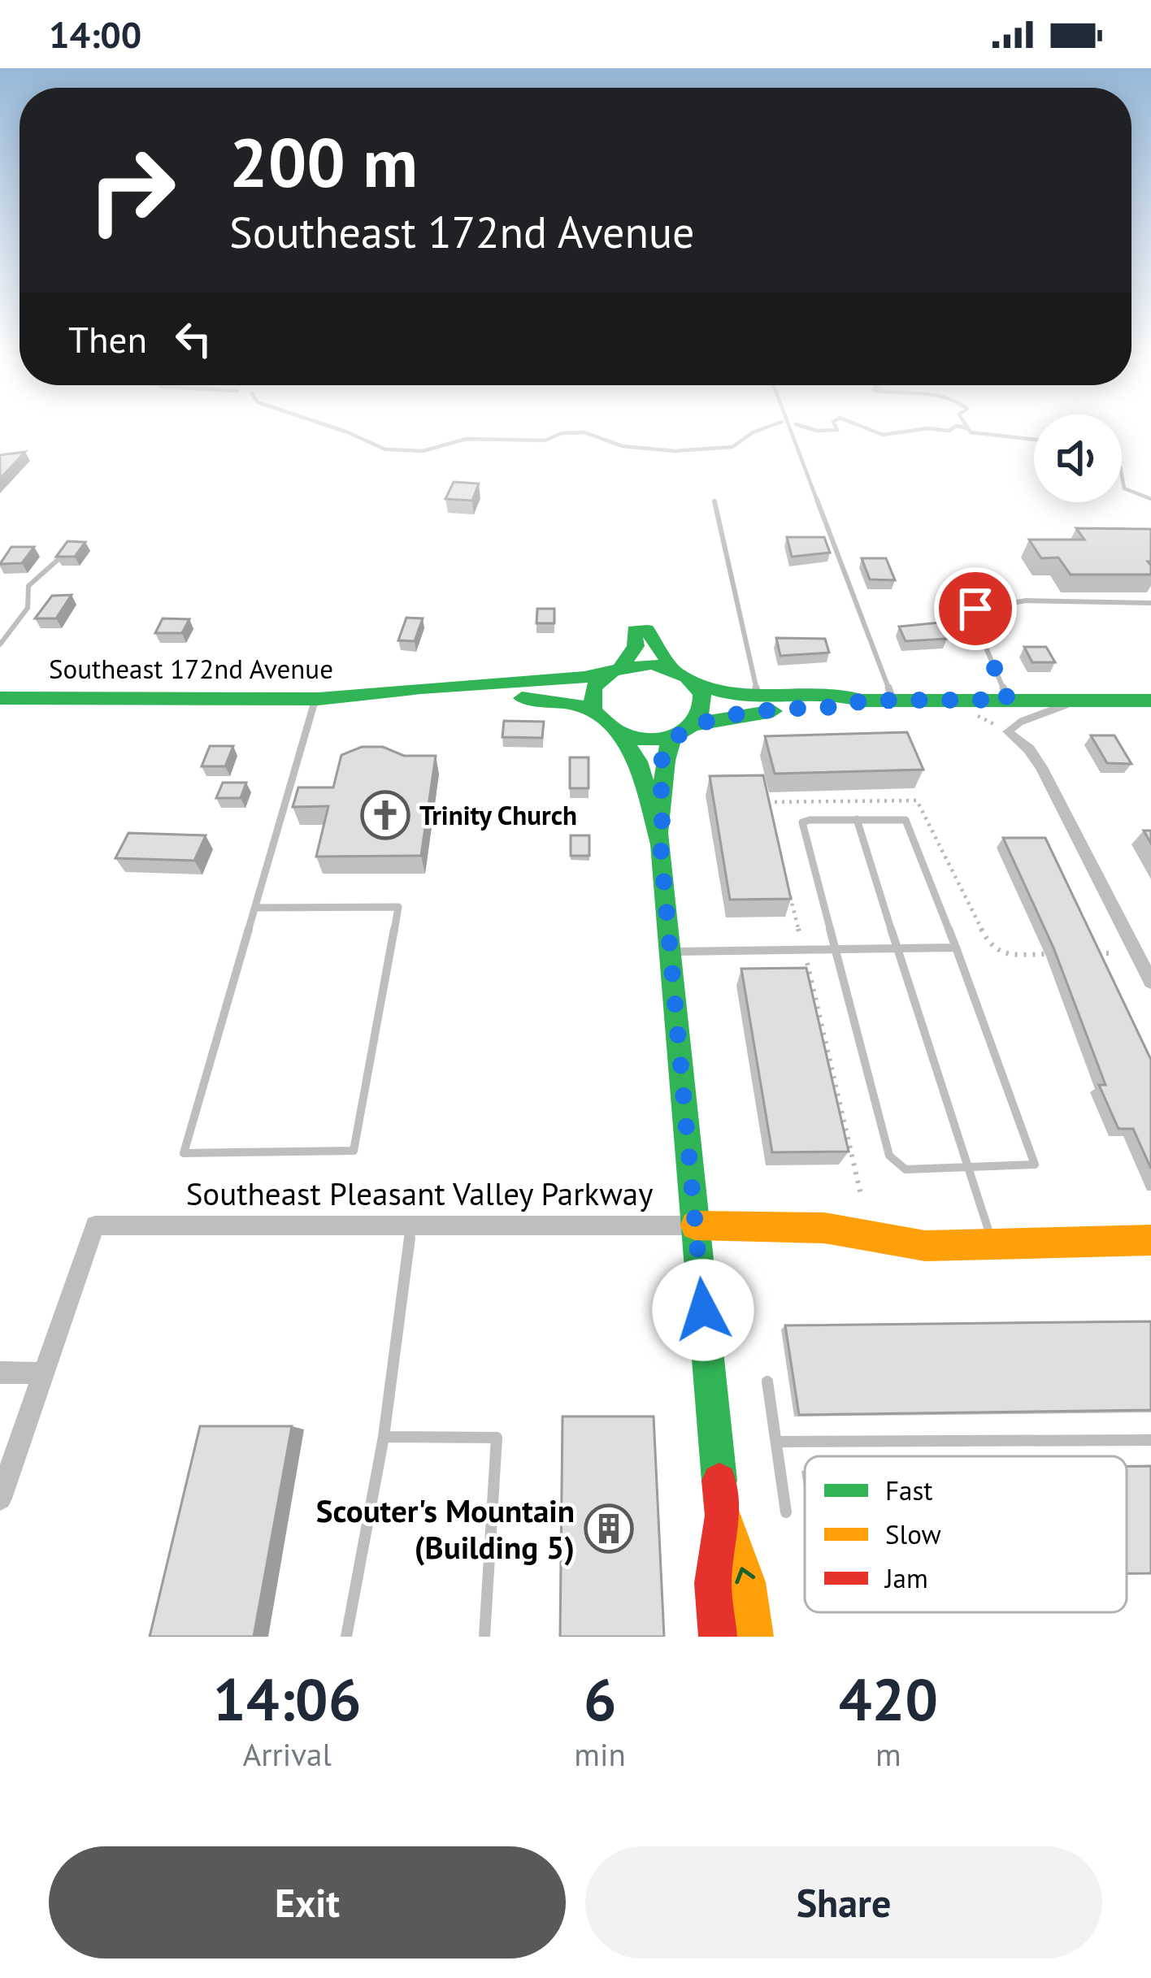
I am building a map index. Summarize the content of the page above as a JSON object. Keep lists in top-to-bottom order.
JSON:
{
  "streets": {
    "main road": ["Southeast 172nd Avenue", "Southeast Pleasant Valley Parkway"]
  },
  "places": {
    "church": ["Trinity Church"],
    "building": ["Scouter's Mountain (Building 5)"]
  },
  "legend": ["Fast", "Slow", "Jam"],
  "page": {
    "status": "14:00",
    "turn": ["200 m", "Southeast 172nd Avenue"],
    "then": "Then",
    "eta": [
      "14:06",
      "Arrival",
      "6",
      "min",
      "420",
      "m"
    ],
    "buttons": ["Exit", "Share"]
  }
}
